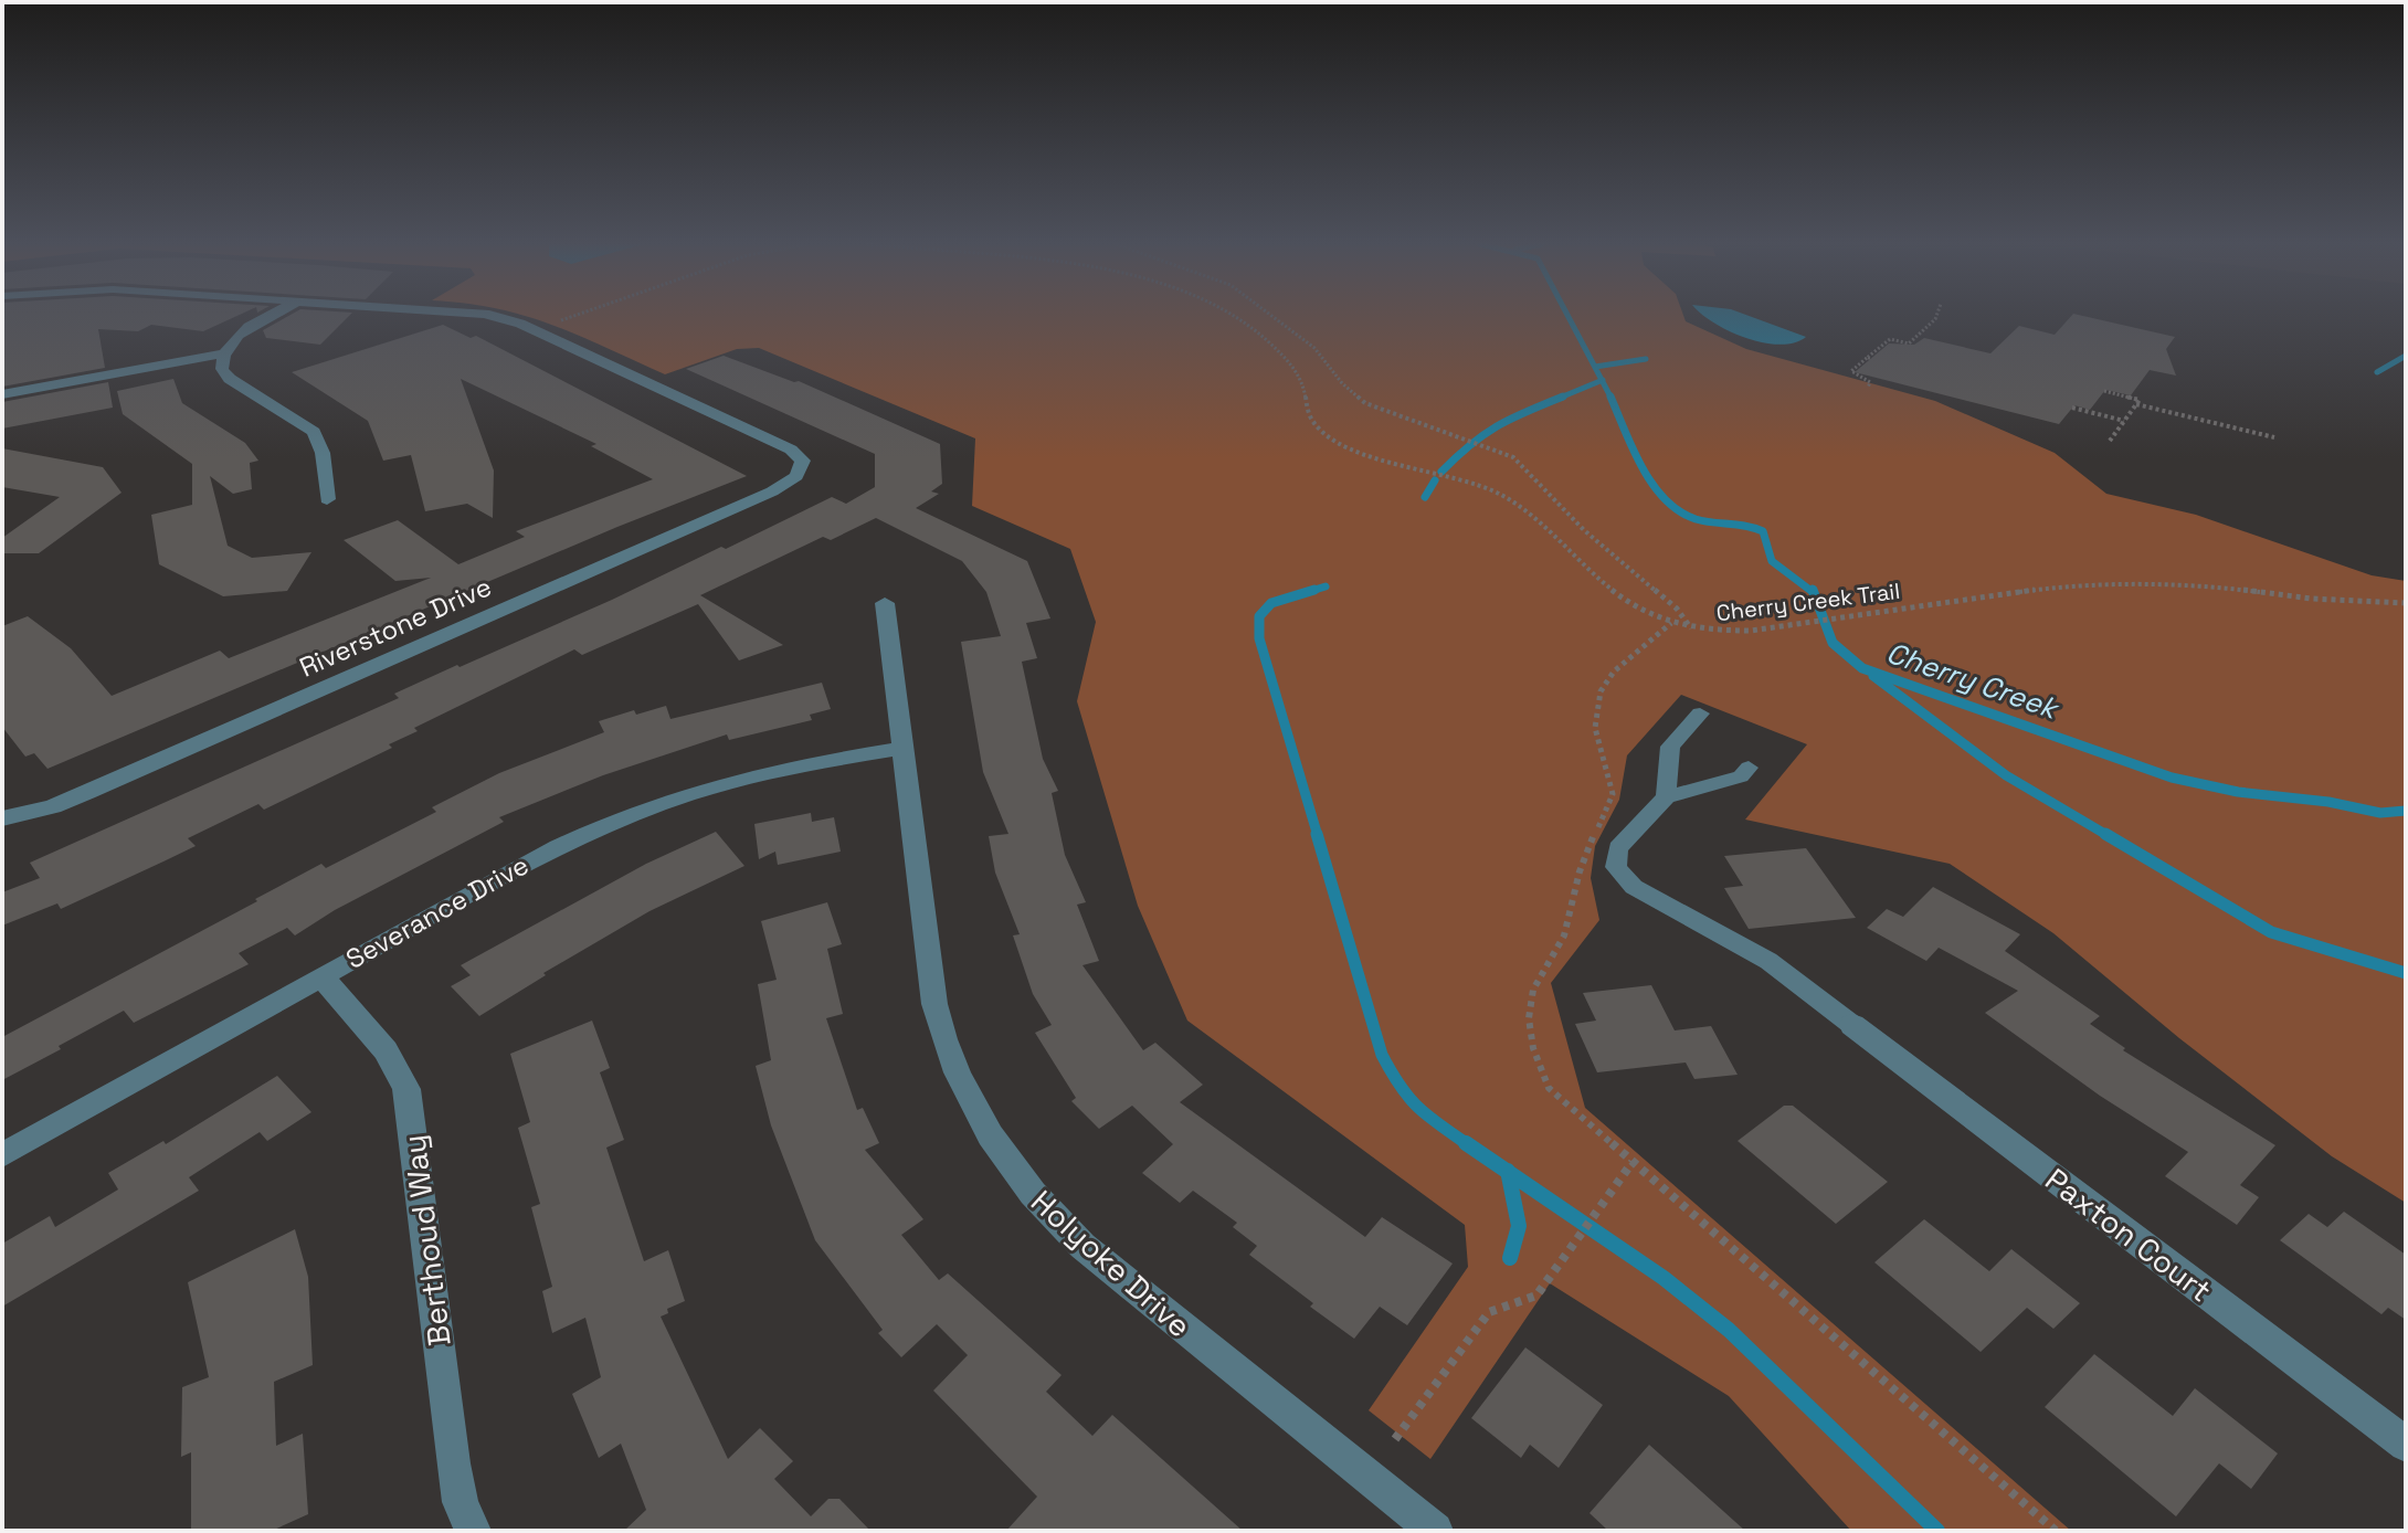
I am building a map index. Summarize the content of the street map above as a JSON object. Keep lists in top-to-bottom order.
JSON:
{
  "streets": {
    "street": [
      "Riverstone Drive",
      "Severance Drive",
      "Paxton Court",
      "Berthoud Way",
      "Holyoke Drive"
    ],
    "path": ["Cherry Creek Trail"]
  },
  "crossings": [
    ["Severance Drive", "Berthoud Way"],
    ["Severance Drive", "Holyoke Drive"]
  ],
  "water": ["Cherry Creek"]
}
